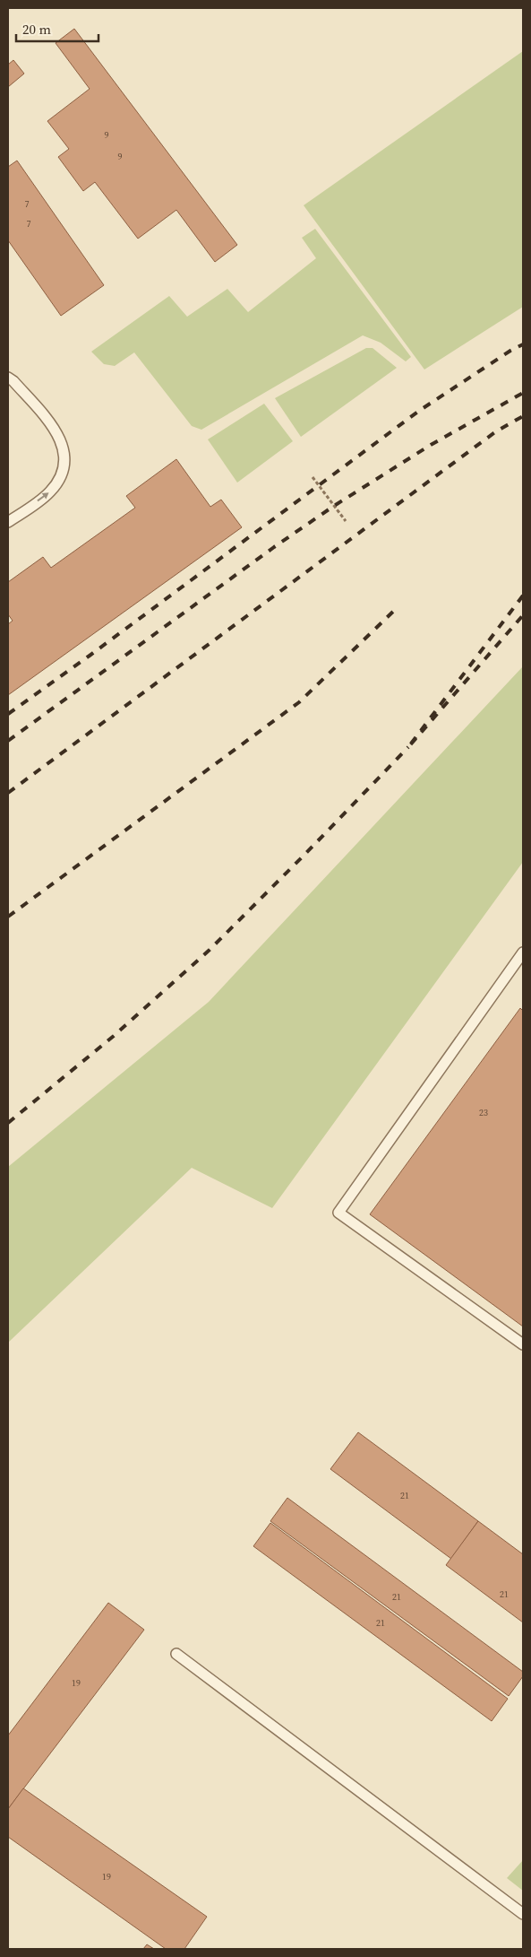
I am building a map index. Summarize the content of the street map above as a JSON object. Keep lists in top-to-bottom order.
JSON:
{
  "house_numbers": [
    "9",
    "9",
    "7",
    "7",
    "23",
    "21",
    "21",
    "21",
    "21",
    "19",
    "19"
  ],
  "scale_bar": "20 m"
}
